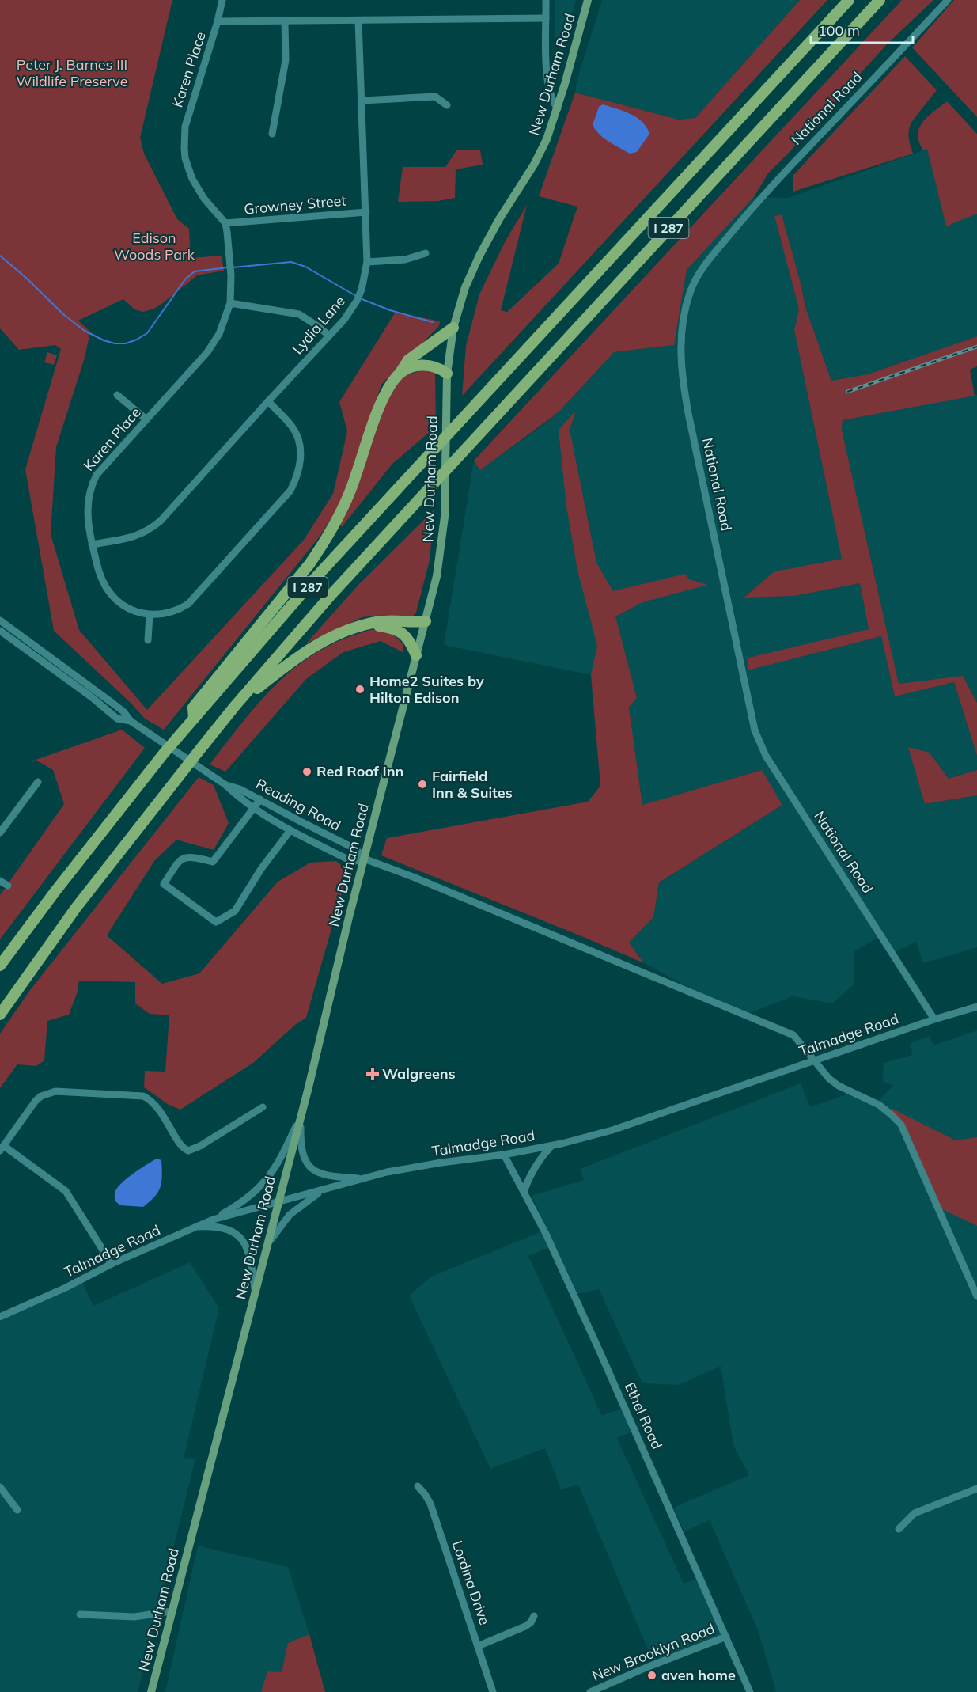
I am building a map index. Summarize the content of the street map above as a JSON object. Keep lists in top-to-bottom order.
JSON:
{
  "streets": {
    "highway": ["I 287"],
    "main road": ["New Durham Road"],
    "street": [
      "Karen Place",
      "National Road",
      "Growney Street",
      "Lydia Lane",
      "Reading Road",
      "Talmadge Road",
      "Ethel Road",
      "Lordina Drive",
      "New Brooklyn Road"
    ]
  },
  "crossings": [
    ["Karen Place", "Growney Street"],
    ["Karen Place", "Lydia Lane"],
    ["New Durham Road", "Reading Road"],
    ["New Durham Road", "Talmadge Road"],
    ["National Road", "Talmadge Road"],
    ["Growney Street", "Lydia Lane"],
    ["Talmadge Road", "Ethel Road"],
    ["Ethel Road", "New Brooklyn Road"]
  ],
  "parks": ["Peter J. Barnes III Wildlife Preserve", "Edison Woods Park"],
  "places": {
    "other": [
      "Home2 Suites by Hilton Edison",
      "Red Roof Inn",
      "Fairfield Inn & Suites",
      "aven home"
    ],
    "health": ["Walgreens"]
  },
  "scale_bar": "100 m"
}
